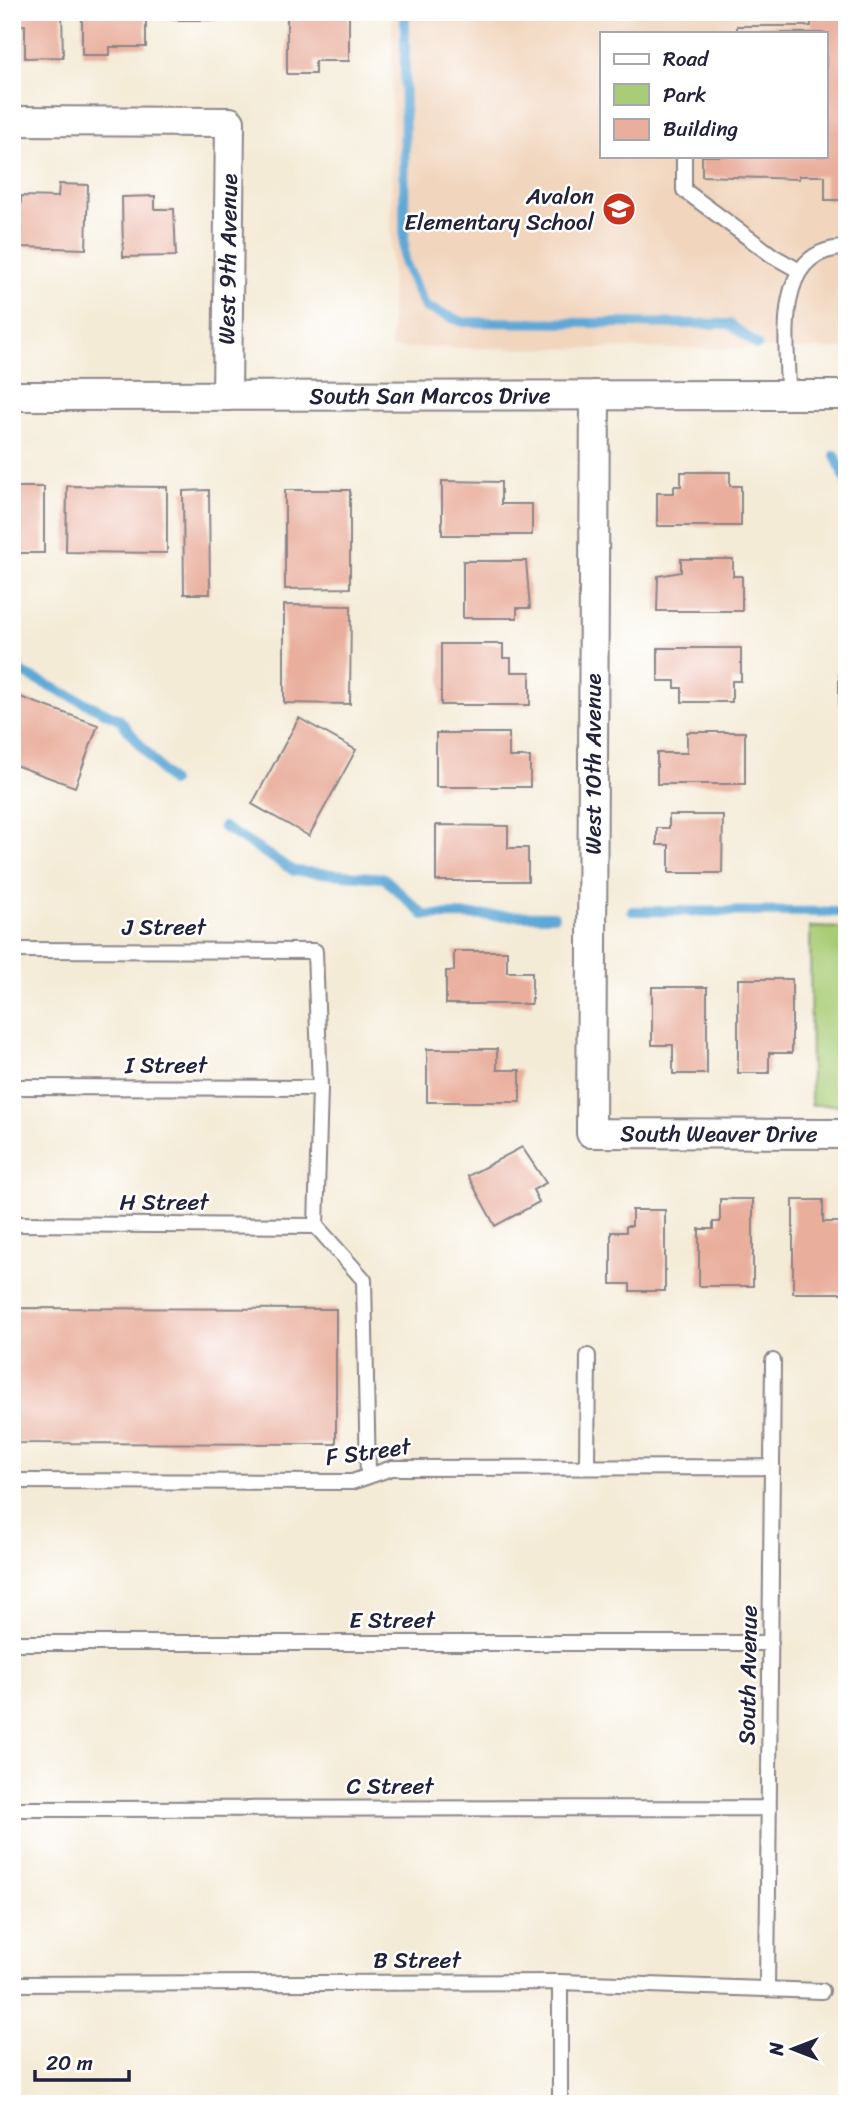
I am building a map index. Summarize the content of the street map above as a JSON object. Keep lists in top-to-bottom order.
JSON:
{
  "streets": {
    "street": [
      "West 9th Avenue",
      "South San Marcos Drive",
      "West 10th Avenue",
      "South Weaver Drive"
    ],
    "lane": [
      "J Street",
      "I Street",
      "H Street",
      "F Street",
      "E Street",
      "South Avenue",
      "C Street",
      "B Street"
    ]
  },
  "crossings": [
    ["West 9th Avenue", "South San Marcos Drive"],
    ["South San Marcos Drive", "West 10th Avenue"],
    ["West 10th Avenue", "South Weaver Drive"],
    ["J Street", "I Street"],
    ["F Street", "South Avenue"],
    ["E Street", "South Avenue"],
    ["South Avenue", "C Street"],
    ["South Avenue", "B Street"]
  ],
  "places": {
    "school or university": ["Avalon Elementary School"]
  },
  "legend": ["Road", "Park", "Building"],
  "scale_bar": "20 m",
  "north": "left"
}
